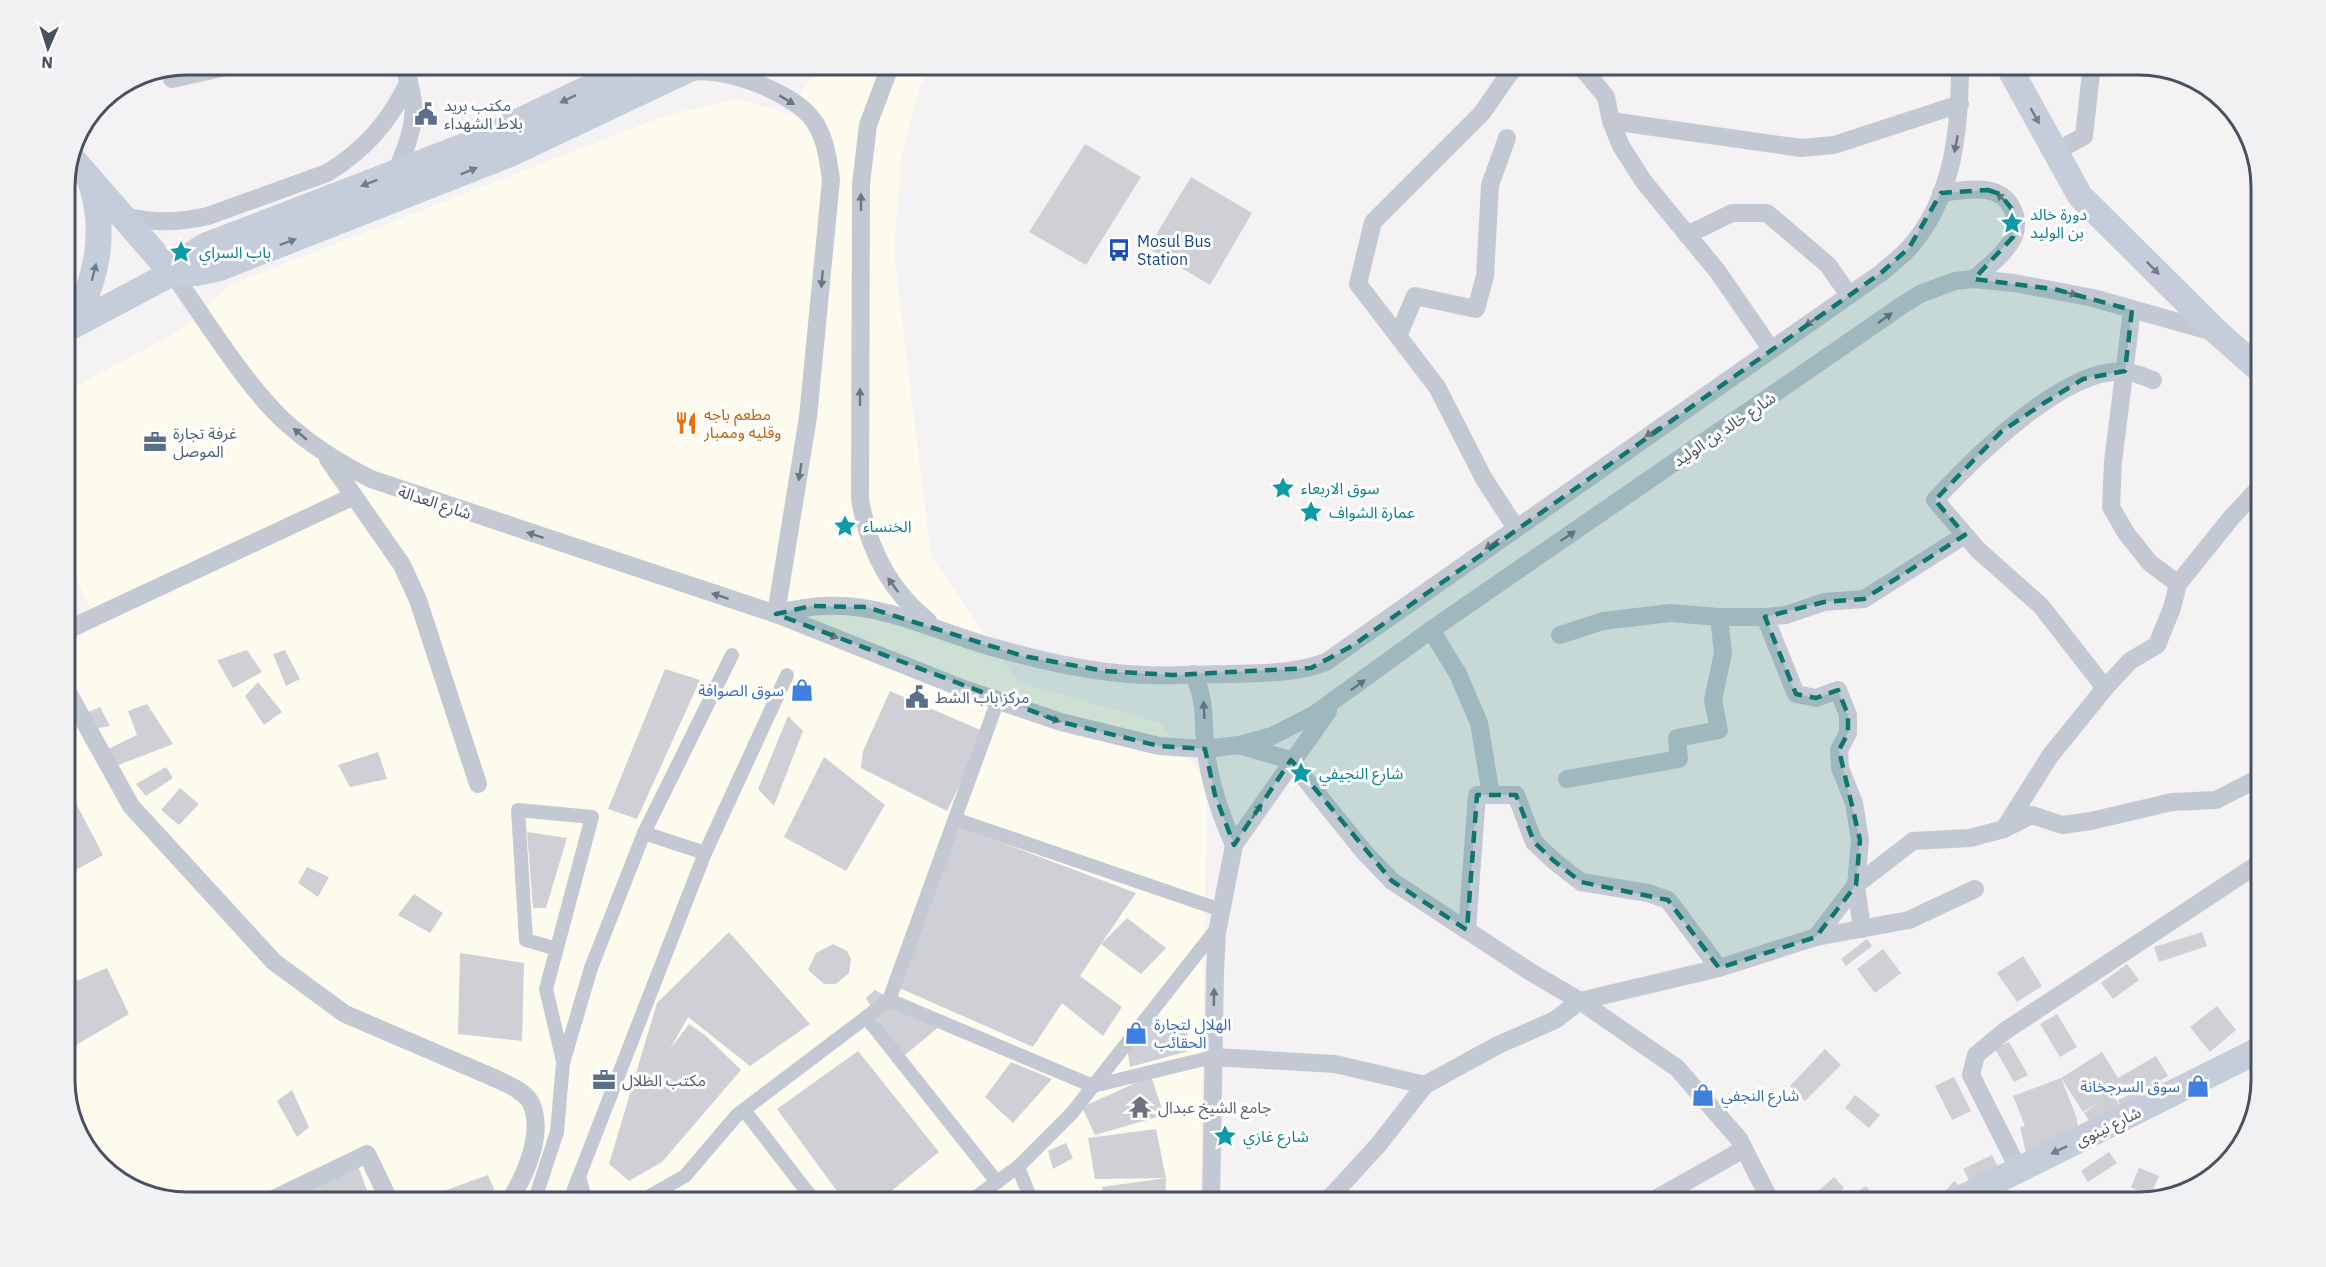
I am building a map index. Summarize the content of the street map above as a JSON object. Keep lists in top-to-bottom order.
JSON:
{
  "streets": {
    "main road": ["شارع نينوى"],
    "street": ["شارع خالد بن الوليد", "شارع العدالة"]
  },
  "crossings": [
    ["شارع خالد بن الوليد", "شارع العدالة"]
  ],
  "one_way": ["شارع نينوى"],
  "places": {
    "public building": ["مكتب بريد بلاط الشهداء", "مركز باب الشط"],
    "place": [
      "دورة خالد بن الوليد",
      "باب السراي",
      "سوق الاربعاء",
      "عمارة الشواف",
      "الخنساء",
      "شارع النجيفي",
      "شارع غازي"
    ],
    "bus stop": ["Mosul Bus Station"],
    "restaurant": ["مطعم باجه وقليه وممبار"],
    "office": ["غرفة تجارة الموصل", "مكتب الظلال"],
    "shop": [
      "سوق الصوافة",
      "الهلال لتجارة الحقائب",
      "سوق السرجخانة",
      "شارع النجفي"
    ],
    "temple": ["جامع الشيخ عبدال"]
  },
  "north": "bottom"
}
